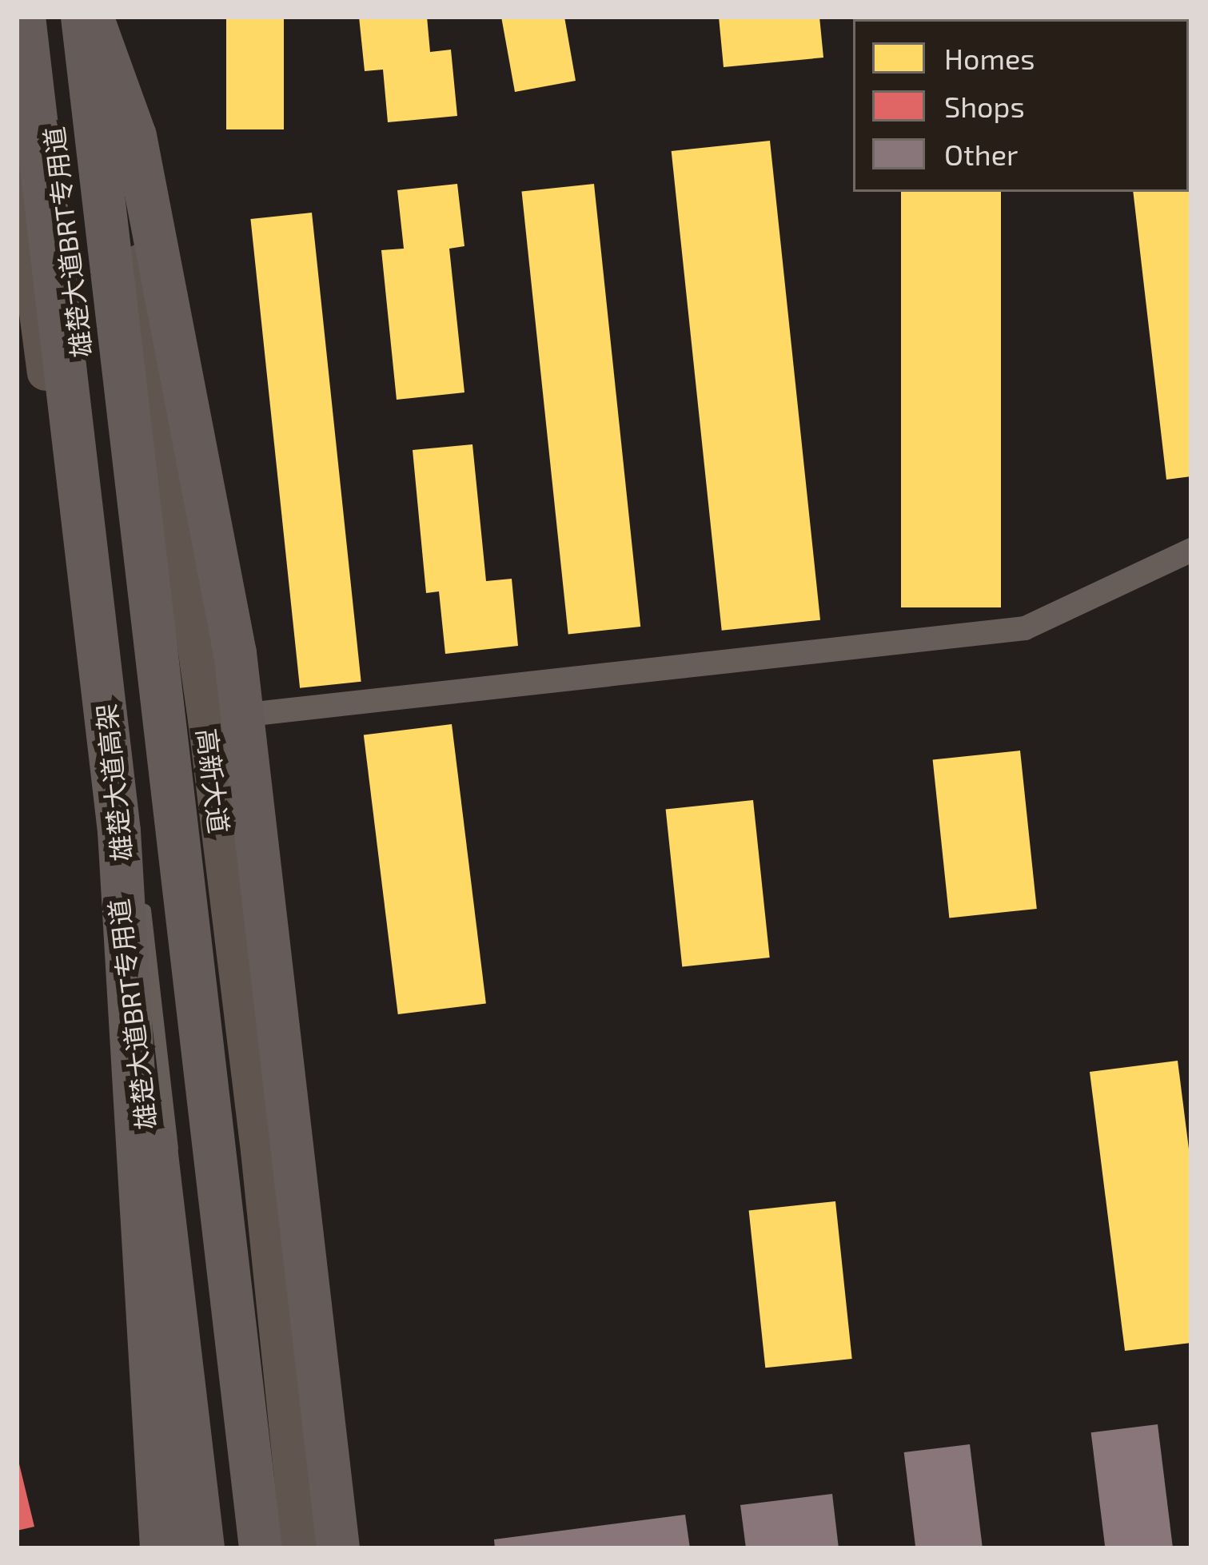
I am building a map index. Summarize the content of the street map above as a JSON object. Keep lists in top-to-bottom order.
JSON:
{
  "streets": {
    "highway": ["雄楚大道高架"],
    "main road": ["高新大道"],
    "lane": ["雄楚大道BRT专用道"]
  },
  "legend": ["Homes", "Shops", "Other"]
}
